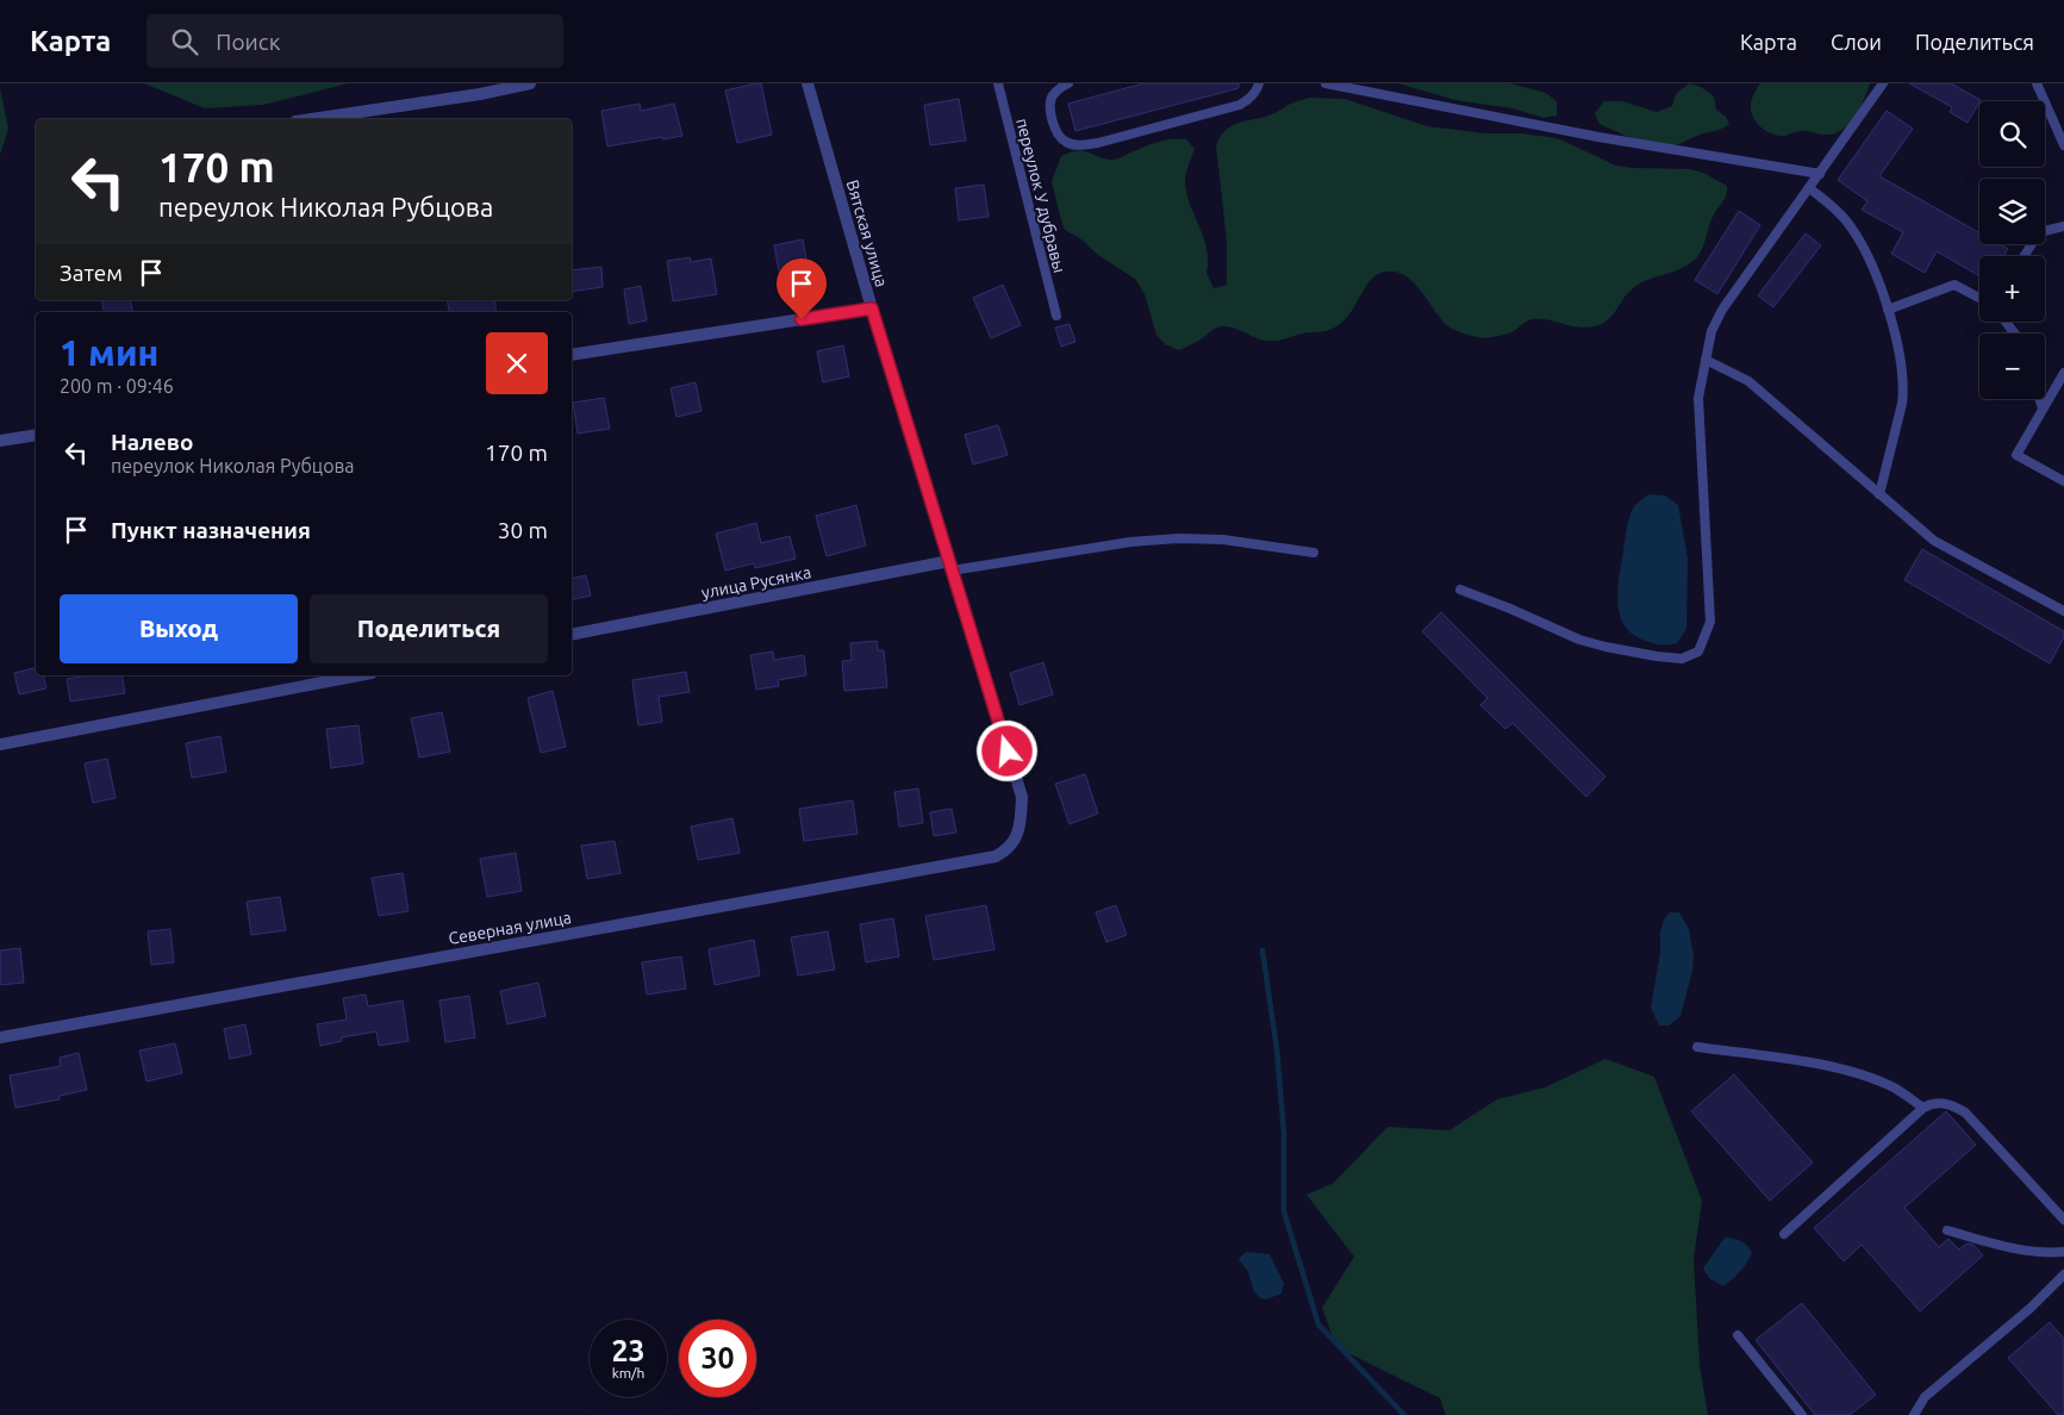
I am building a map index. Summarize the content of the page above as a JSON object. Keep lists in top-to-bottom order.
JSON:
{
  "streets": {
    "street": ["Вятская улица", "улица Русянка", "Северная улица"],
    "lane": ["переулок У дубравы"]
  },
  "crossings": [
    ["Вятская улица", "улица Русянка"],
    ["Вятская улица", "Северная улица"]
  ],
  "page": {
    "header": "Карта",
    "search": "Поиск",
    "nav": ["Карта", "Слои", "Поделиться"],
    "map_buttons": ["+", "−"],
    "turn": ["170 m", "переулок Николая Рубцова"],
    "then": "Затем",
    "heading": ["1 мин", "200 m · 09:46"],
    "list": [
      {
        "name": "Налево",
        "note": "переулок Николая Рубцова",
        "value": "170 m"
      },
      {
        "name": "Пункт назначения",
        "value": "30 m"
      }
    ],
    "buttons": ["Выход", "Поделиться"],
    "speed": "23 km/h",
    "limit": "30"
  }
}
